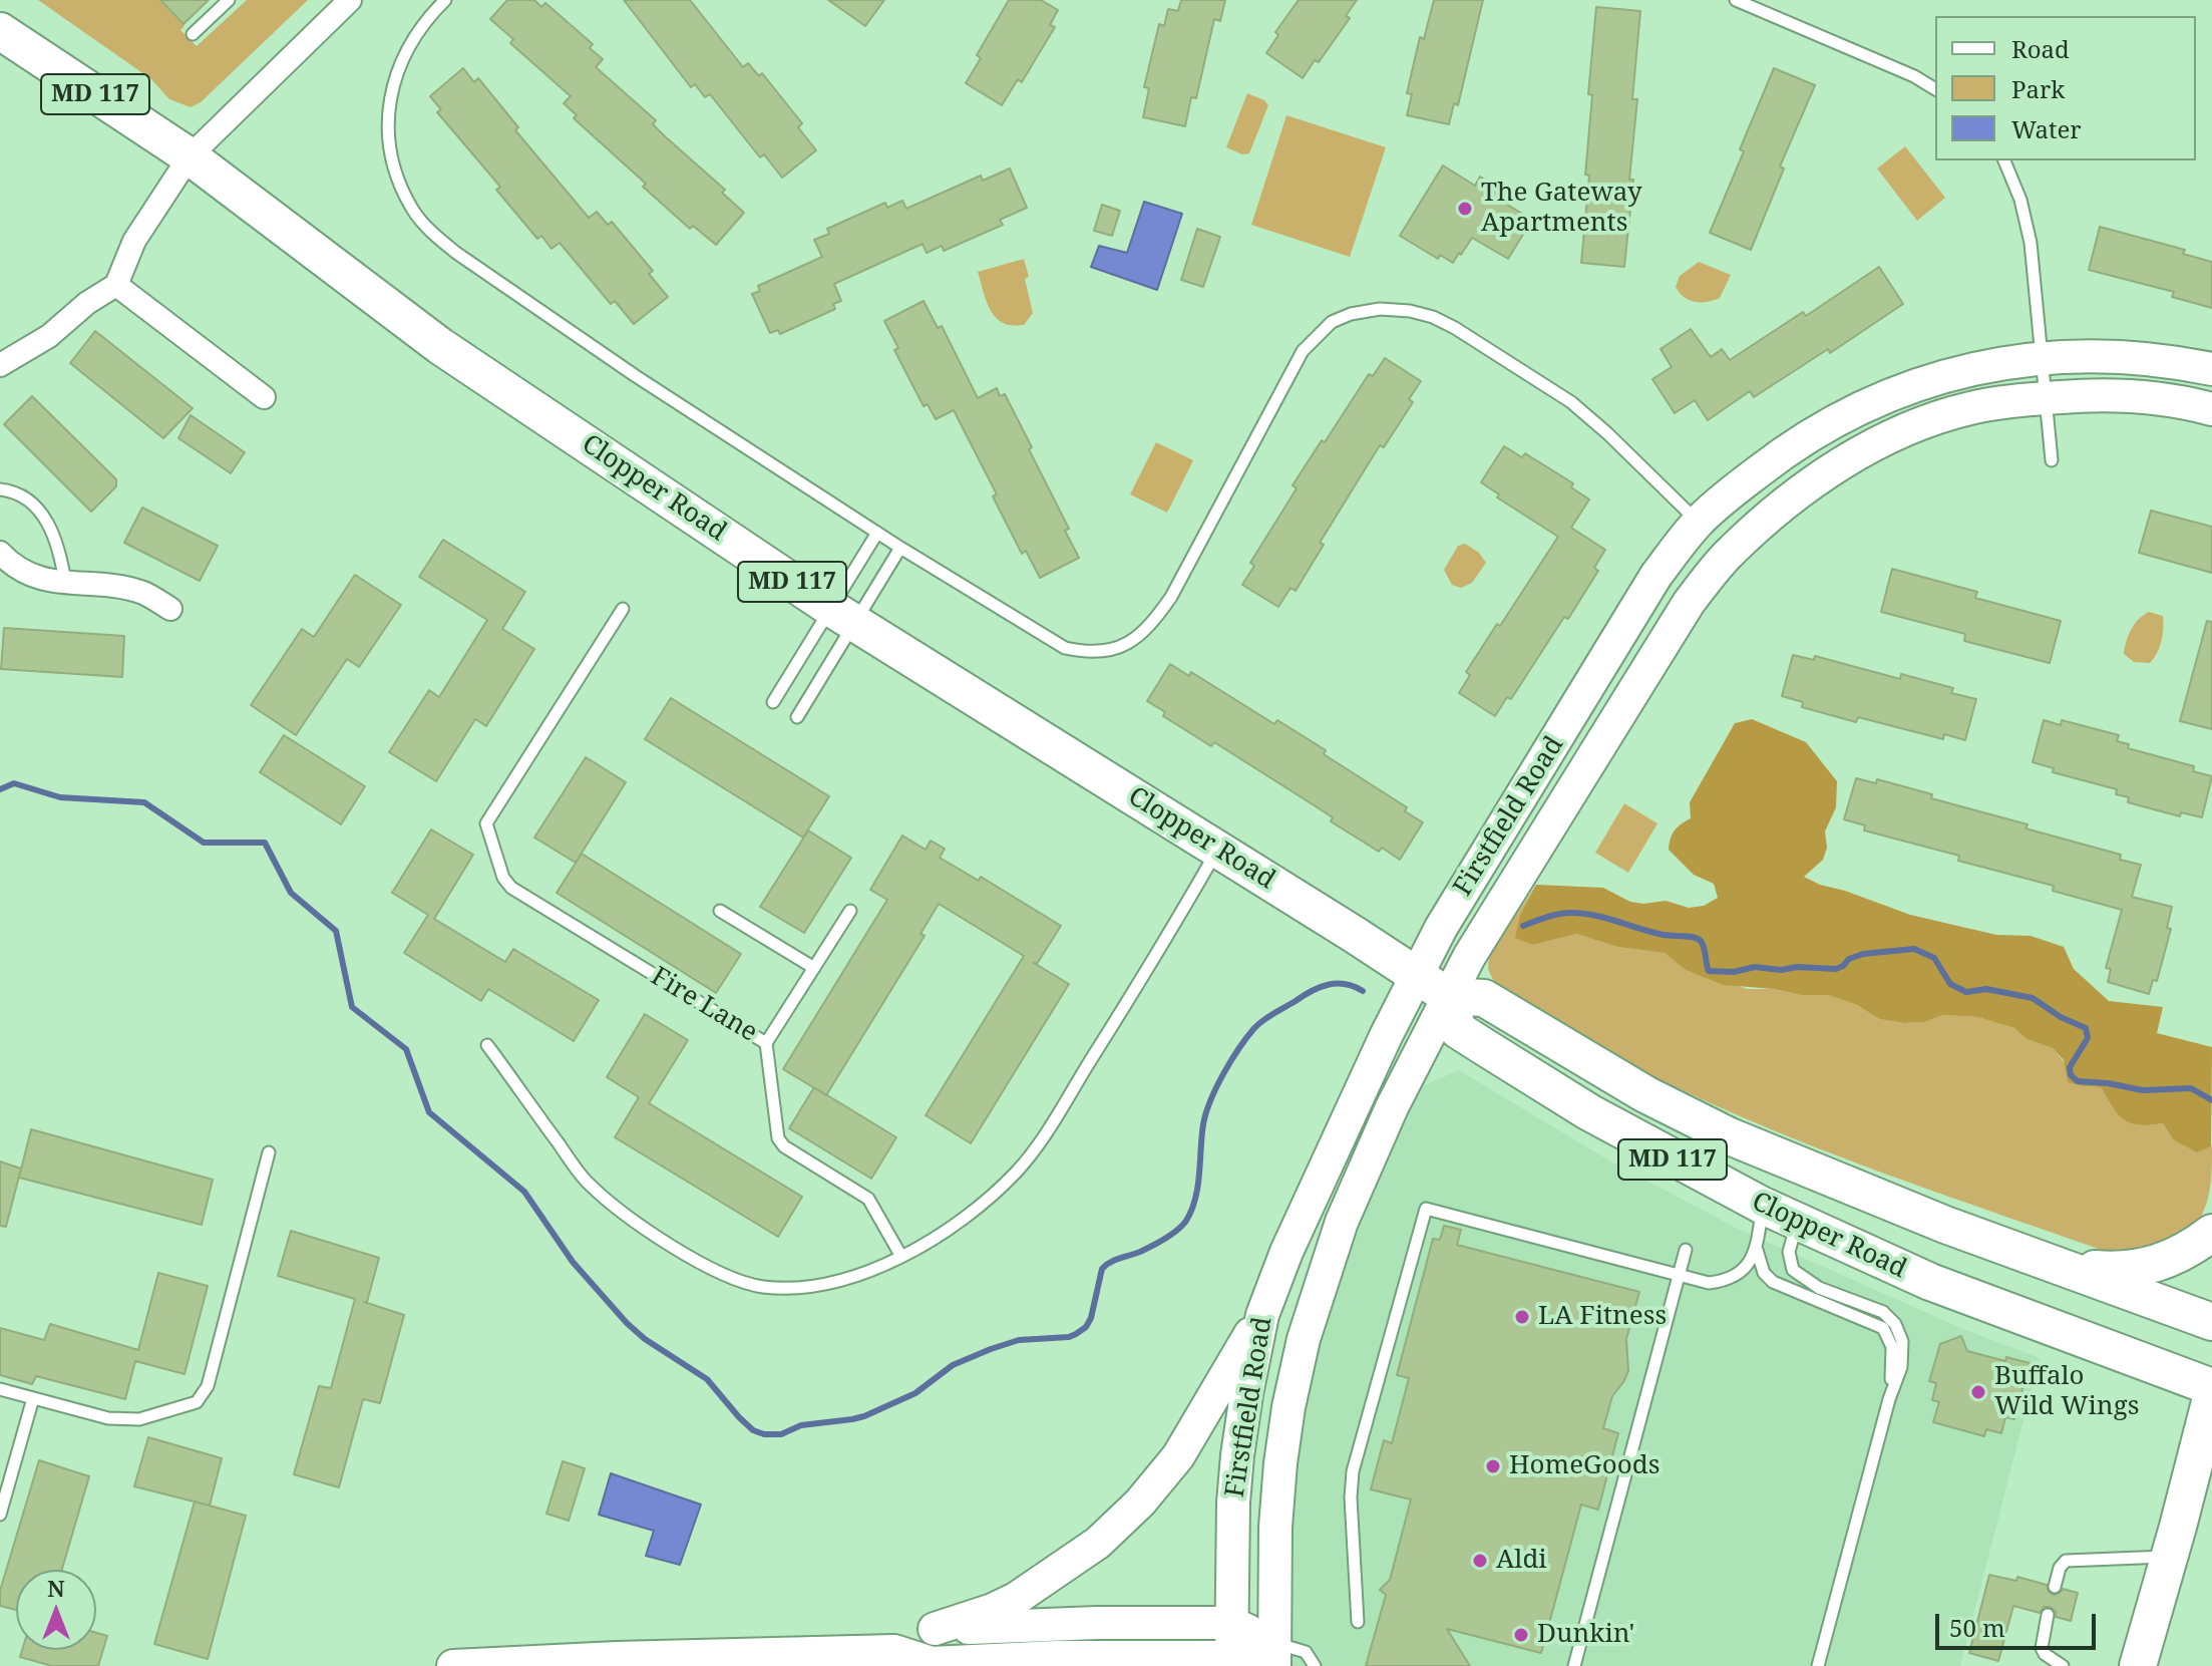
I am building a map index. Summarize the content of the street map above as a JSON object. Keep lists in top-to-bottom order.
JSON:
{
  "streets": {
    "main road": ["MD 117", "Clopper Road"],
    "street": ["Firstfield Road"],
    "lane": ["Fire Lane"]
  },
  "crossings": [
    ["Clopper Road", "Firstfield Road"]
  ],
  "places": [
    "The Gateway Apartments",
    "LA Fitness",
    "Buffalo Wild Wings",
    "HomeGoods",
    "Aldi",
    "Dunkin'"
  ],
  "legend": ["Road", "Park", "Water"],
  "scale_bar": "50 m",
  "north": "top"
}
